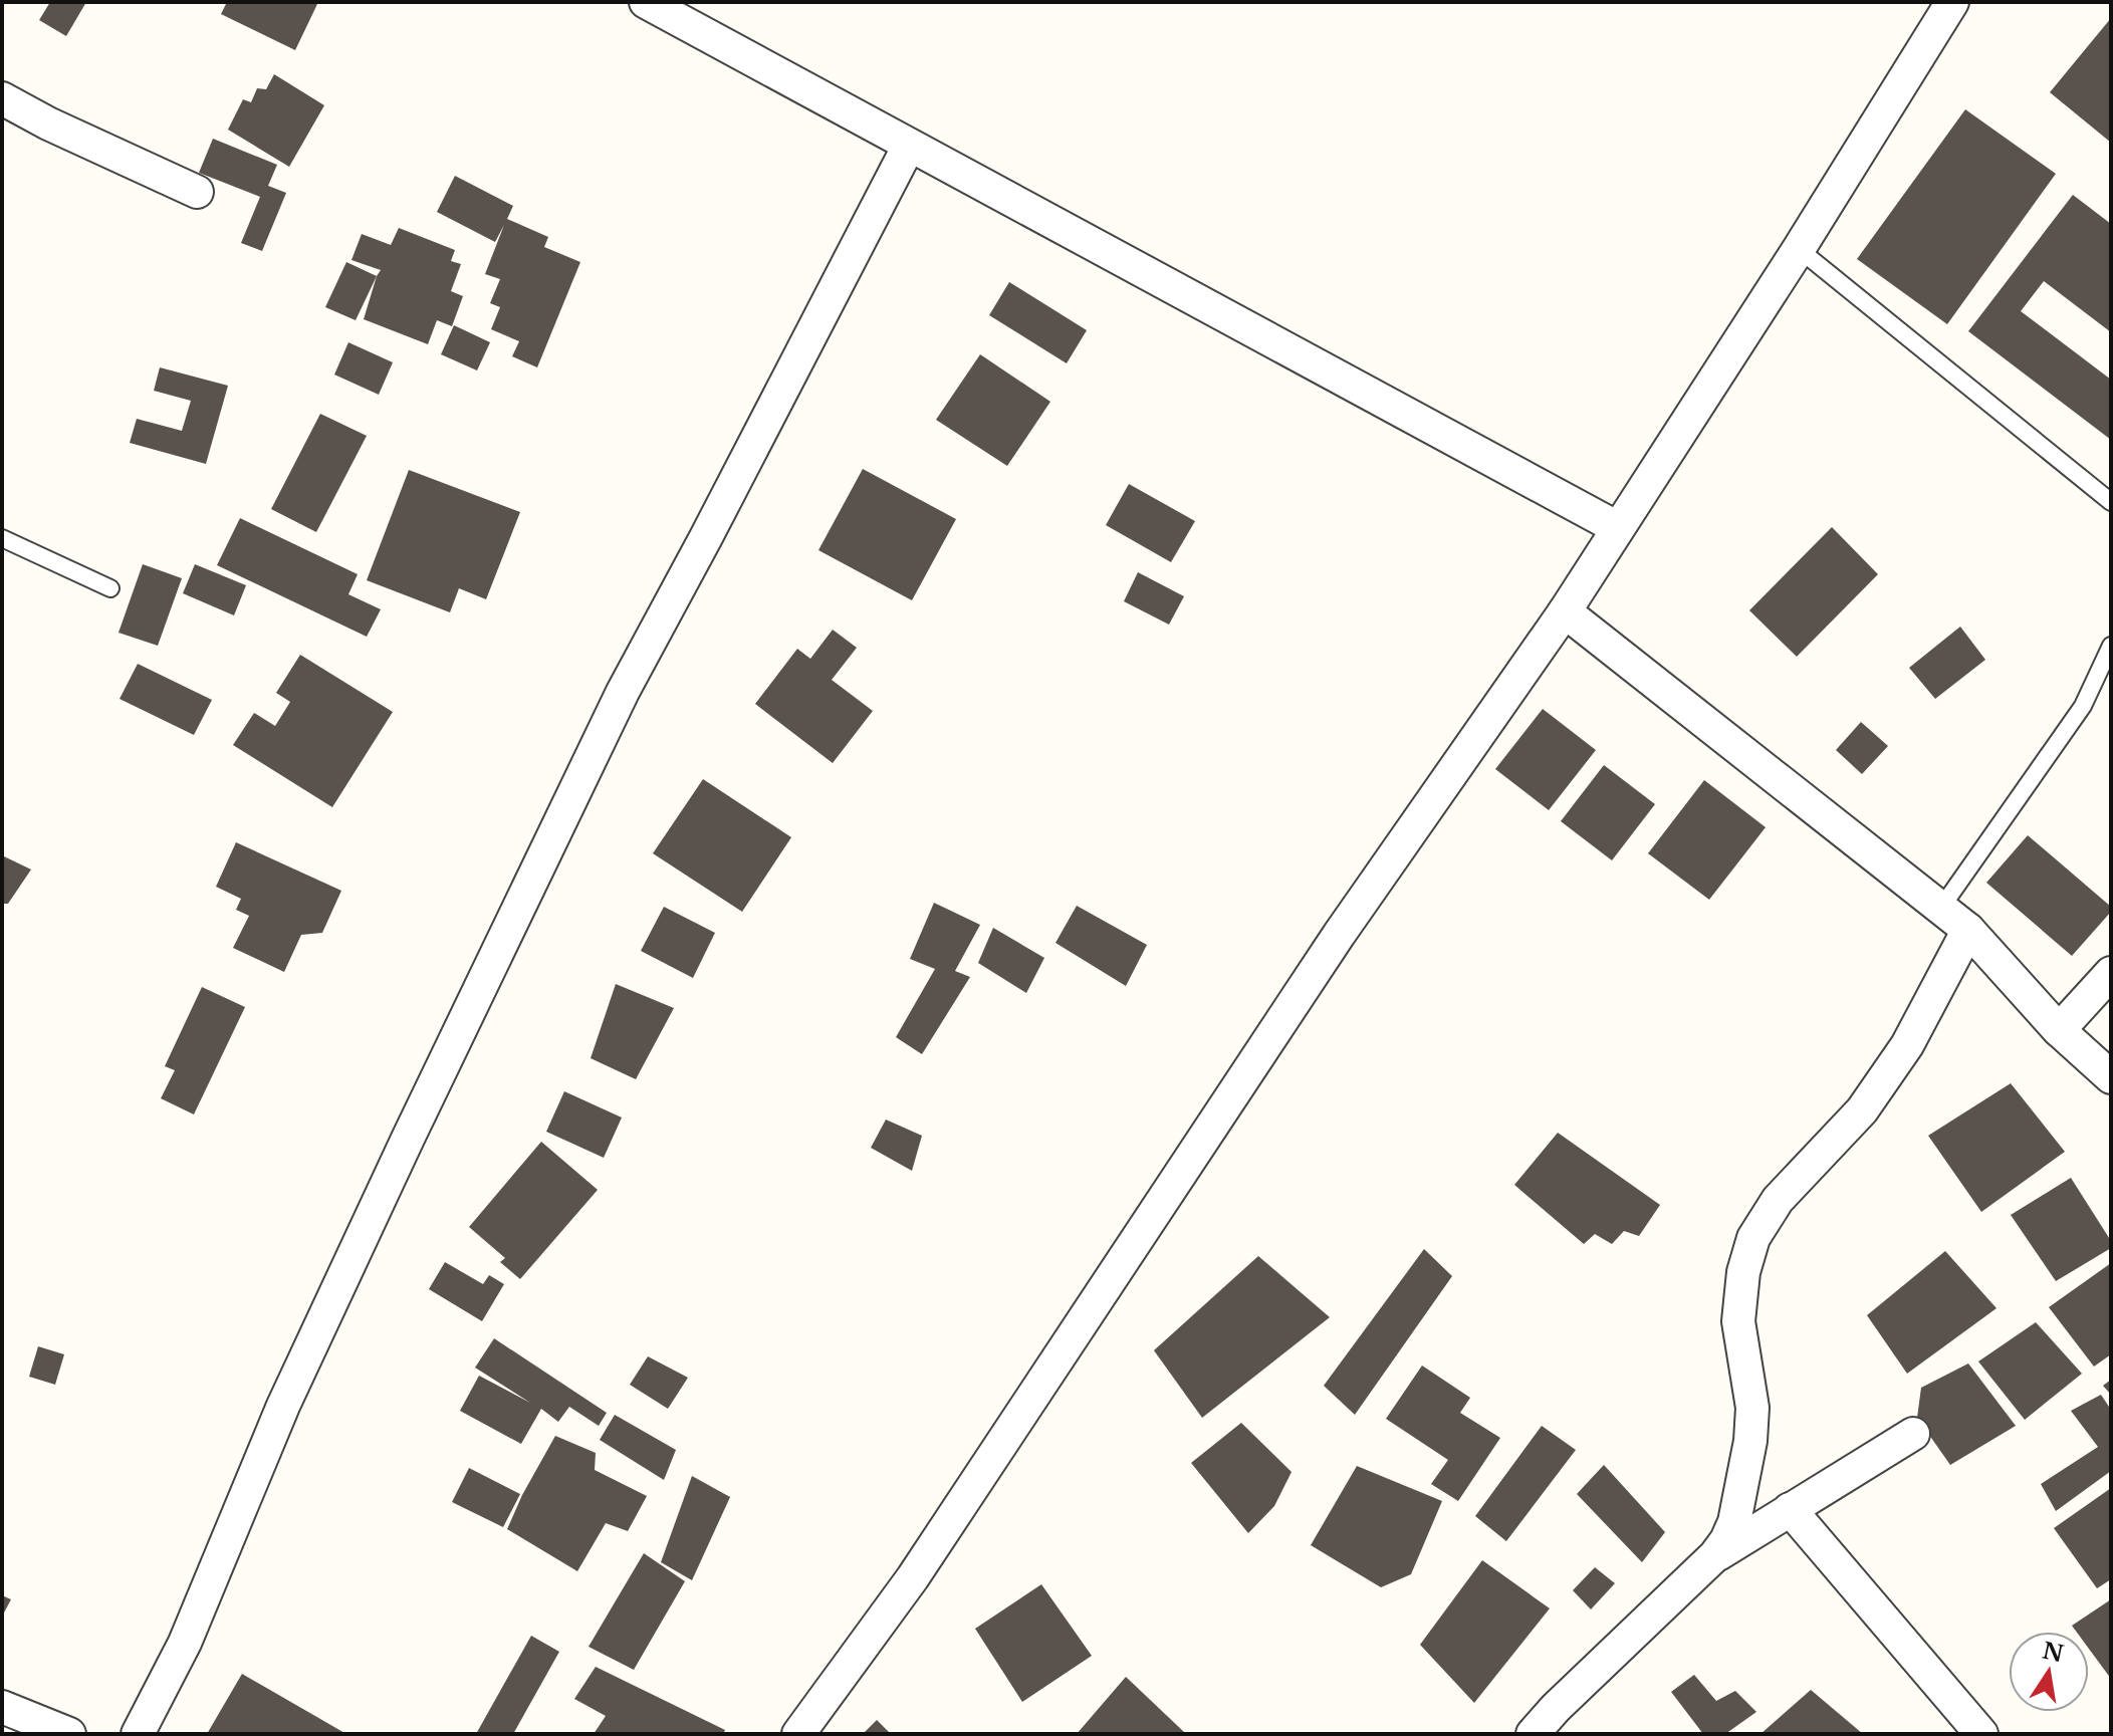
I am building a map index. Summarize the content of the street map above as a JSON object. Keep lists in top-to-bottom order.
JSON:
{
  "north": "top"
}
